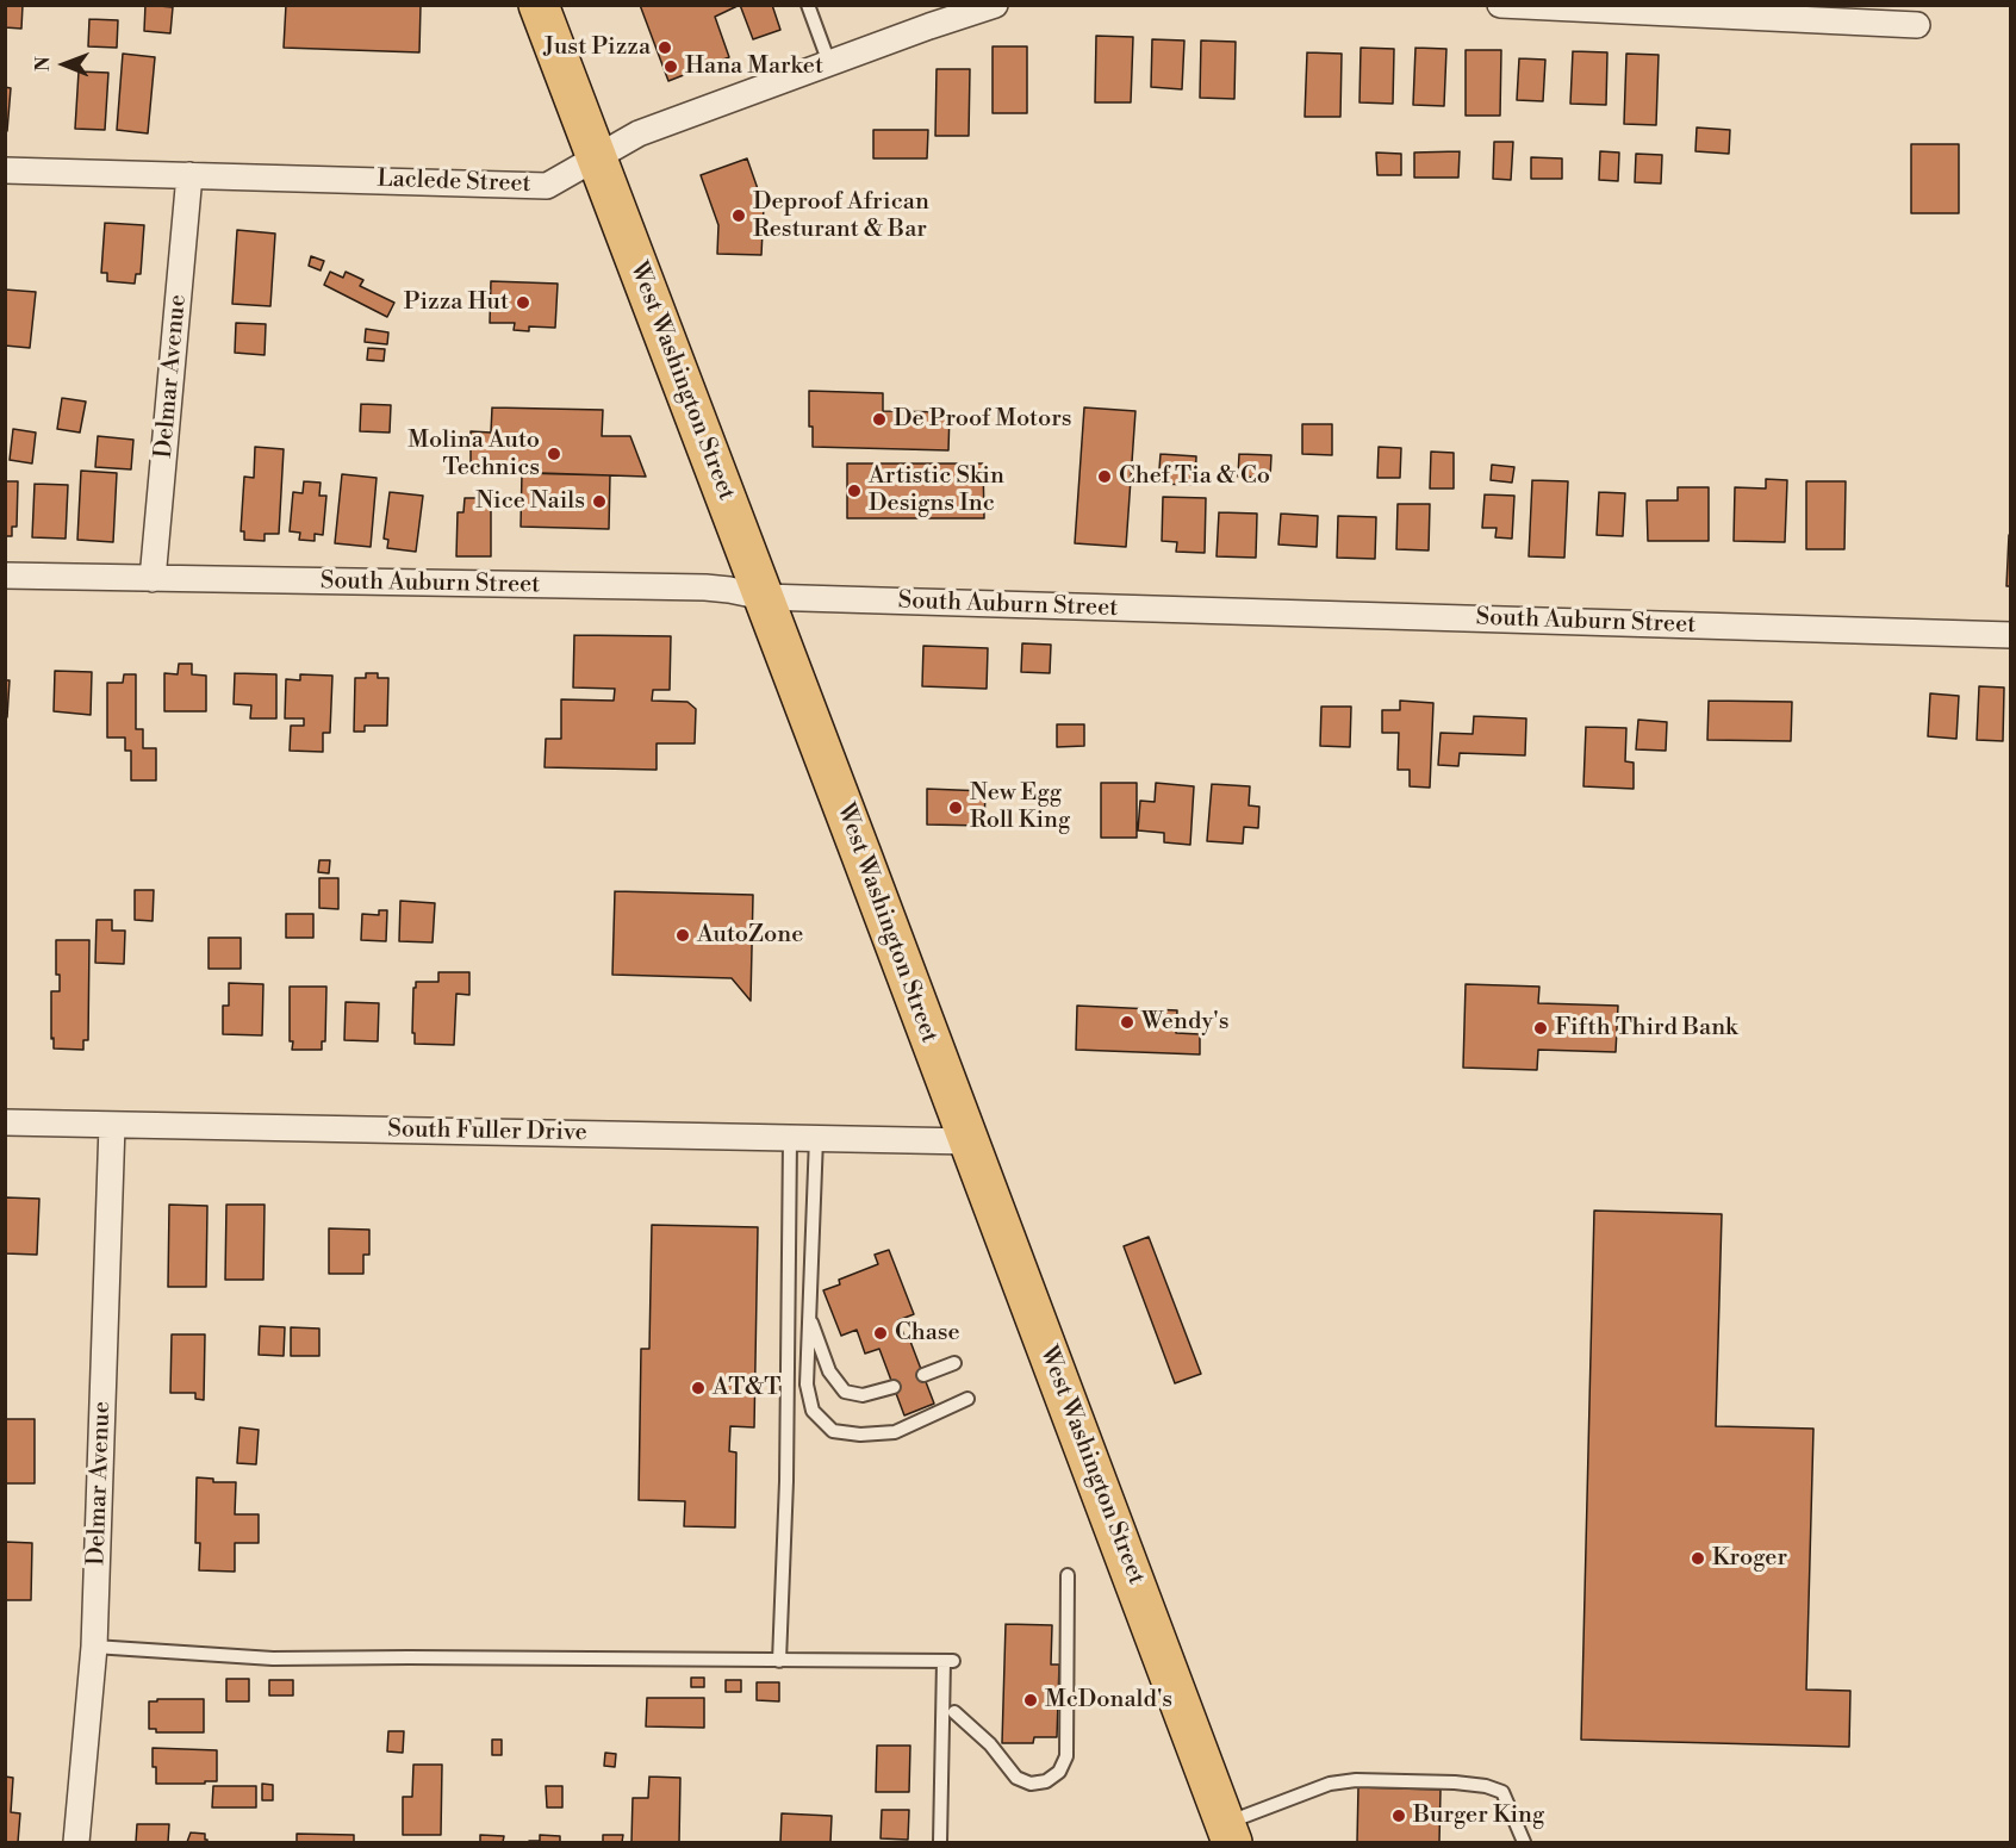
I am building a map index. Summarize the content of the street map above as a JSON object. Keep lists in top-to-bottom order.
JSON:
{
  "streets": {
    "main road": ["West Washington Street"],
    "street": [
      "Laclede Street",
      "Delmar Avenue",
      "South Auburn Street",
      "South Fuller Drive"
    ]
  },
  "crossings": [
    ["Laclede Street", "Delmar Avenue"],
    ["Laclede Street", "West Washington Street"],
    ["Delmar Avenue", "South Auburn Street"],
    ["Delmar Avenue", "South Fuller Drive"],
    ["West Washington Street", "South Auburn Street"],
    ["West Washington Street", "South Fuller Drive"]
  ],
  "places": [
    "Just Pizza",
    "Hana Market",
    "Deproof African Resturant & Bar",
    "Pizza Hut",
    "De Proof Motors",
    "Molina Auto Technics",
    "Chef Tia & Co",
    "Artistic Skin Designs Inc",
    "Nice Nails",
    "New Egg Roll King",
    "AutoZone",
    "Wendy's",
    "Fifth Third Bank",
    "Chase",
    "AT&T",
    "Kroger",
    "McDonald's",
    "Burger King"
  ],
  "north": "left"
}
